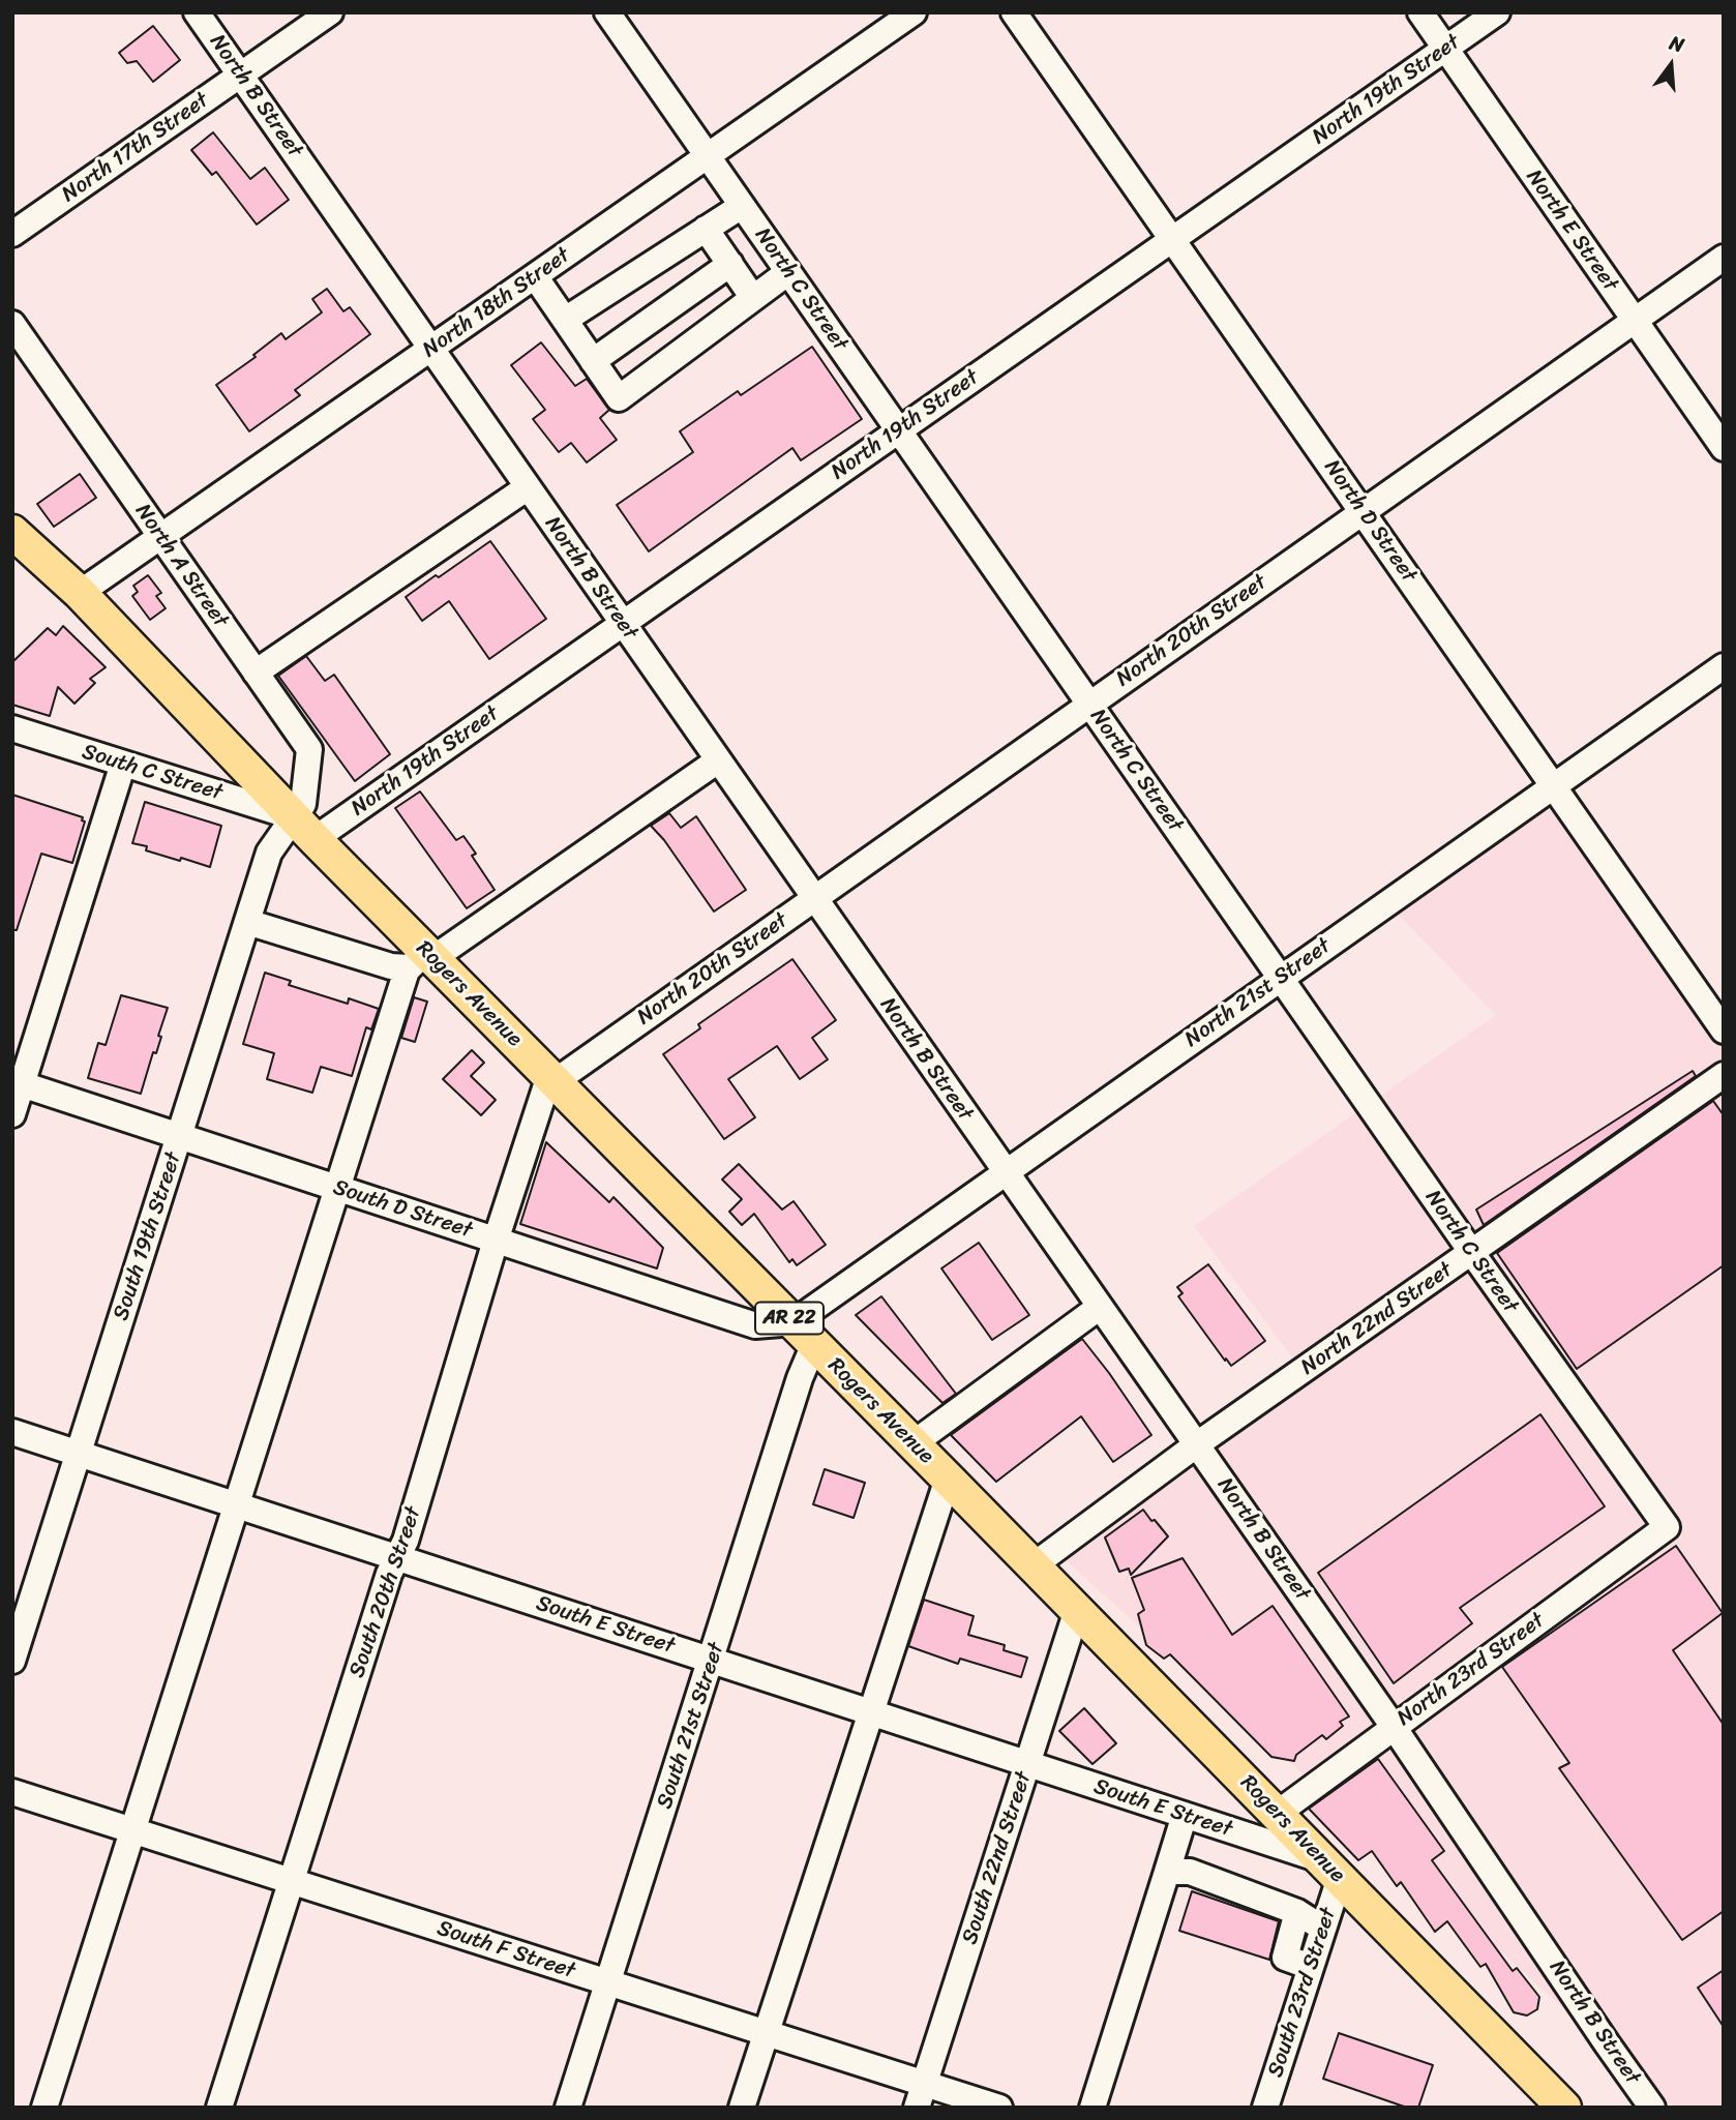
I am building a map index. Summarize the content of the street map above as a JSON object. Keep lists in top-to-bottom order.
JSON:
{
  "streets": {
    "main road": ["Rogers Avenue", "AR 22"],
    "street": [
      "North 19th Street",
      "North B Street",
      "North 17th Street",
      "North E Street",
      "North C Street",
      "North 18th Street",
      "North D Street",
      "North A Street",
      "North 20th Street",
      "South C Street",
      "North 21st Street",
      "South D Street",
      "South 19th Street",
      "North 22nd Street",
      "South 20th Street",
      "South E Street",
      "North 23rd Street",
      "South 21st Street",
      "South 22nd Street",
      "South F Street",
      "South 23rd Street"
    ]
  },
  "crossings": [
    ["North 19th Street", "North B Street"],
    ["North 19th Street", "North E Street"],
    ["North 19th Street", "North C Street"],
    ["North 19th Street", "North D Street"],
    ["North 19th Street", "North A Street"],
    ["North 19th Street", "South C Street"],
    ["North 19th Street", "Rogers Avenue"],
    ["North 19th Street", "South 19th Street"],
    ["North B Street", "North 17th Street"],
    ["North B Street", "North 18th Street"],
    ["North B Street", "North 20th Street"],
    ["North B Street", "North 21st Street"],
    ["North B Street", "North 22nd Street"],
    ["North B Street", "North 23rd Street"],
    ["North E Street", "North 20th Street"],
    ["North C Street", "North 18th Street"],
    ["North C Street", "North 20th Street"],
    ["North C Street", "North 21st Street"],
    ["North C Street", "North 22nd Street"],
    ["North C Street", "North 23rd Street"],
    ["North 18th Street", "North A Street"],
    ["North 18th Street", "Rogers Avenue"],
    ["North D Street", "North 20th Street"],
    ["North D Street", "North 21st Street"],
    ["North A Street", "South C Street"],
    ["North A Street", "Rogers Avenue"],
    ["North A Street", "South 19th Street"],
    ["North 20th Street", "Rogers Avenue"],
    ["North 20th Street", "South 20th Street"],
    ["South C Street", "Rogers Avenue"],
    ["South C Street", "South 19th Street"],
    ["North 21st Street", "Rogers Avenue"],
    ["North 21st Street", "South D Street"],
    ["North 21st Street", "South 21st Street"],
    ["Rogers Avenue", "South D Street"],
    ["Rogers Avenue", "South 19th Street"],
    ["Rogers Avenue", "North 22nd Street"],
    ["Rogers Avenue", "South 20th Street"],
    ["Rogers Avenue", "South E Street"],
    ["Rogers Avenue", "North 23rd Street"],
    ["Rogers Avenue", "South 21st Street"],
    ["Rogers Avenue", "South 22nd Street"],
    ["Rogers Avenue", "South 23rd Street"],
    ["South D Street", "South 19th Street"],
    ["South D Street", "South 20th Street"],
    ["South D Street", "South 21st Street"],
    ["South 19th Street", "South E Street"],
    ["South 20th Street", "South E Street"],
    ["South 20th Street", "South F Street"],
    ["South E Street", "South 21st Street"],
    ["South E Street", "South 22nd Street"],
    ["South E Street", "South 23rd Street"],
    ["South 21st Street", "South F Street"],
    ["South 22nd Street", "South F Street"]
  ],
  "north": "top"
}
